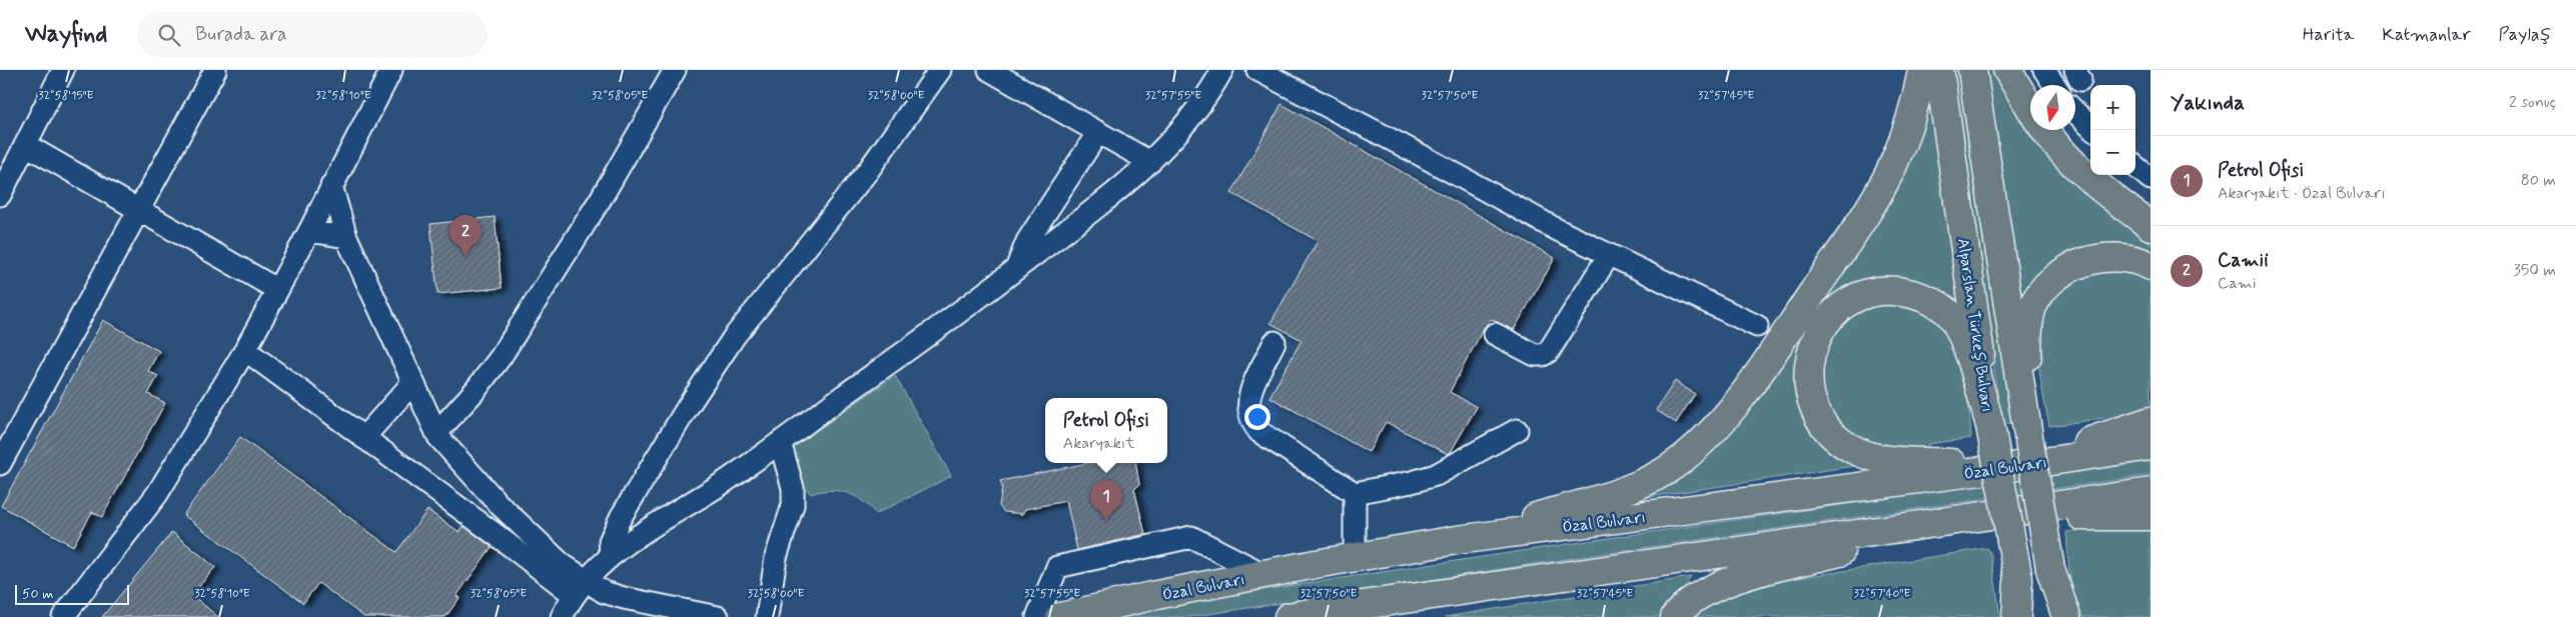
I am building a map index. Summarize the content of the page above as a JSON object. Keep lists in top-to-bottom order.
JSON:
{
  "streets": {
    "highway": ["Alparslan Türkeş Bulvarı", "Özal Bulvarı"]
  },
  "scale_bar": "50 m",
  "north": "bottom",
  "page": {
    "header": "Wayfind",
    "search": "Burada ara",
    "nav": ["Harita", "Katmanlar", "Paylaş"],
    "heading": ["Yakında", "2 sonuç"],
    "map_buttons": ["+", "−"],
    "list": [
      {
        "mark": "1",
        "name": "Petrol Ofisi",
        "note": "Akaryakıt · Özal Bulvarı",
        "value": "80 m"
      },
      {
        "mark": "2",
        "name": "Camii",
        "note": "Cami",
        "value": "350 m"
      }
    ],
    "pins": ["2", "1"],
    "popup": ["Petrol Ofisi", "Akaryakıt"],
    "scale": "50 m"
  },
  "coordinates": [
    "32°58'15\"E",
    "32°58'10\"E",
    "32°58'00\"E",
    "32°57'55\"E",
    "32°58'05\"E",
    "32°57'50\"E",
    "32°57'45\"E",
    "32°57'40\"E"
  ]
}
